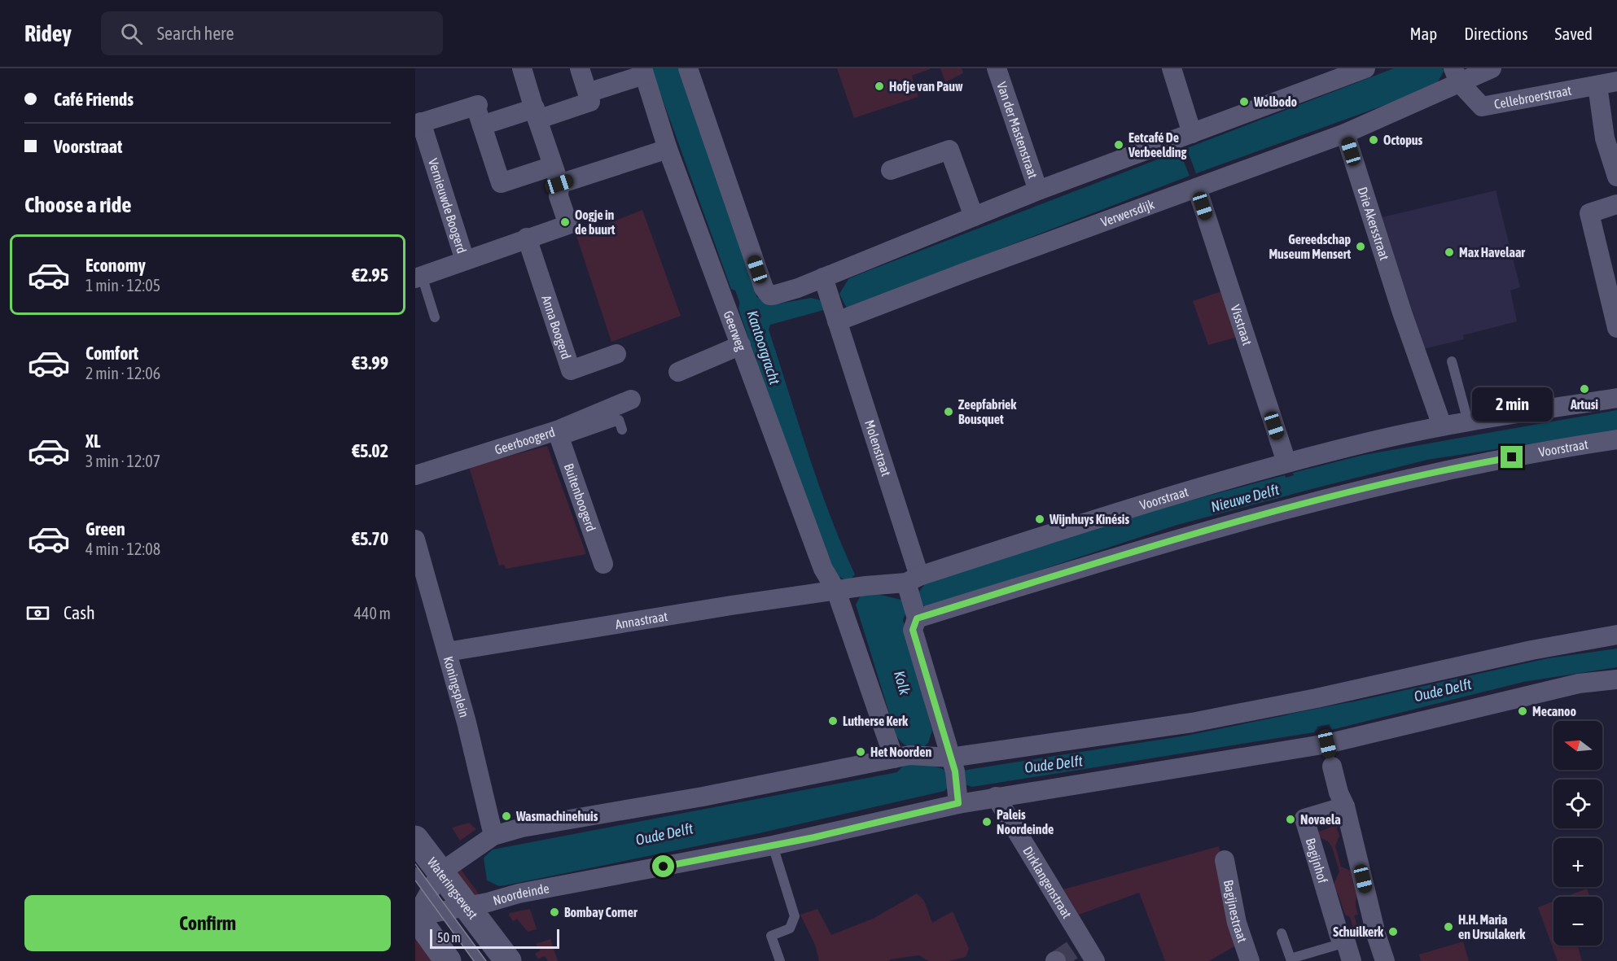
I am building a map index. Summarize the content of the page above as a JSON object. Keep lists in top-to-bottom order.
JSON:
{
  "streets": {
    "main road": ["Wateringsevest"],
    "street": [
      "Cellebroerstraat",
      "Van der Mastenstraat",
      "Vernieuwde Boogerd",
      "Verwersdijk",
      "Drie Akersstraat",
      "Visstraat",
      "Anna Boogerd",
      "Geerweg",
      "Geerboogerd",
      "Molenstraat",
      "Voorstraat",
      "Buitenboogerd",
      "Annastraat",
      "Koningsplein",
      "Bagijnhof",
      "Dirklangenstraat",
      "Noordeinde",
      "Bagijnestraat"
    ]
  },
  "crossings": [
    ["Cellebroerstraat", "Verwersdijk"],
    ["Verwersdijk", "Drie Akersstraat"],
    ["Verwersdijk", "Visstraat"],
    ["Verwersdijk", "Molenstraat"],
    ["Drie Akersstraat", "Voorstraat"],
    ["Visstraat", "Voorstraat"],
    ["Geerweg", "Annastraat"],
    ["Geerboogerd", "Buitenboogerd"],
    ["Molenstraat", "Voorstraat"],
    ["Annastraat", "Koningsplein"],
    ["Dirklangenstraat", "Noordeinde"],
    ["Wateringsevest", "Noordeinde"]
  ],
  "water": [
    "Kantoorgracht",
    "Nieuwe Delft",
    "Kolk",
    "Oude Delft"
  ],
  "places": [
    "Hofje van Pauw",
    "Wolbodo",
    "Octopus",
    "Eetcafé De Verbeelding",
    "Oogje in de buurt",
    "Gereedschap Museum Mensert",
    "Max Havelaar",
    "Artusi",
    "Zeepfabriek Bousquet",
    "Wijnhuys Kinésis",
    "Mecanoo",
    "Lutherse Kerk",
    "Het Noorden",
    "Wasmachinehuis",
    "Novaela",
    "Paleis Noordeinde",
    "Bombay Corner",
    "H.H. Maria en Ursulakerk",
    "Schuilkerk"
  ],
  "scale_bar": "50 m",
  "north": "left",
  "page": {
    "header": "Ridey",
    "search": "Search here",
    "nav": ["Map", "Directions", "Saved"],
    "banner": ["Café Friends", "Voorstraat"],
    "heading": "Choose a ride",
    "list": [
      {
        "name": "Economy",
        "note": "1 min · 12:05",
        "value": "€2.95"
      },
      {
        "name": "Comfort",
        "note": "2 min · 12:06",
        "value": "€3.99"
      },
      {
        "name": "XL",
        "note": "3 min · 12:07",
        "value": "€5.02"
      },
      {
        "name": "Green",
        "note": "4 min · 12:08",
        "value": "€5.70"
      }
    ],
    "bubble": "2 min",
    "pay": ["Cash", "440 m"],
    "map_buttons": ["+", "−"],
    "buttons": "Confirm",
    "scale": "50 m"
  }
}
